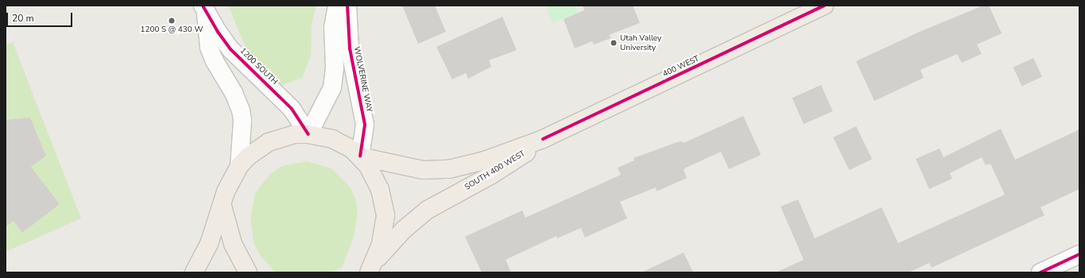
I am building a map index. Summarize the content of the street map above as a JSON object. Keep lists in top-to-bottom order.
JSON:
{
  "streets": {
    "main road": ["400 WEST", "SOUTH 400 WEST"],
    "street": ["1200 SOUTH", "WOLVERINE WAY"]
  },
  "crossings": [
    ["400 WEST", "SOUTH 400 WEST"],
    ["WOLVERINE WAY", "SOUTH 400 WEST"]
  ],
  "places": ["1200 S @ 430 W", "Utah Valley University"],
  "scale_bar": "20 m"
}
